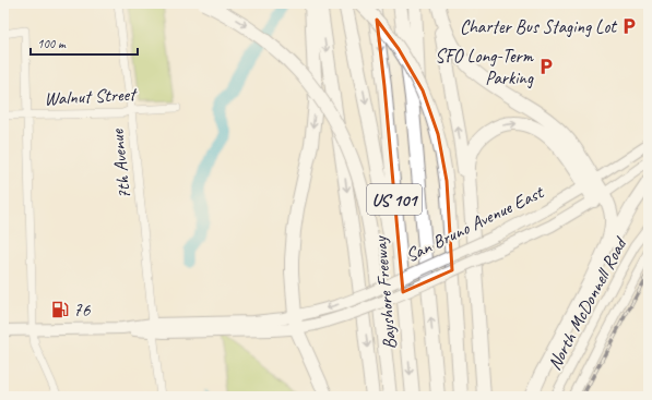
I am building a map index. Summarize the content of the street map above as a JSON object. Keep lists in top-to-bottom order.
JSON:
{
  "streets": {
    "highway": ["US 101", "Bayshore Freeway"],
    "main road": ["San Bruno Avenue East"],
    "street": ["Walnut Street", "7th Avenue", "North McDonnell Road"]
  },
  "crossings": [
    ["Walnut Street", "7th Avenue"],
    ["7th Avenue", "San Bruno Avenue East"]
  ],
  "places": {
    "parking": ["Charter Bus Staging Lot", "SFO Long-Term Parking"],
    "fuel station": ["76"]
  },
  "scale_bar": "100 m"
}
